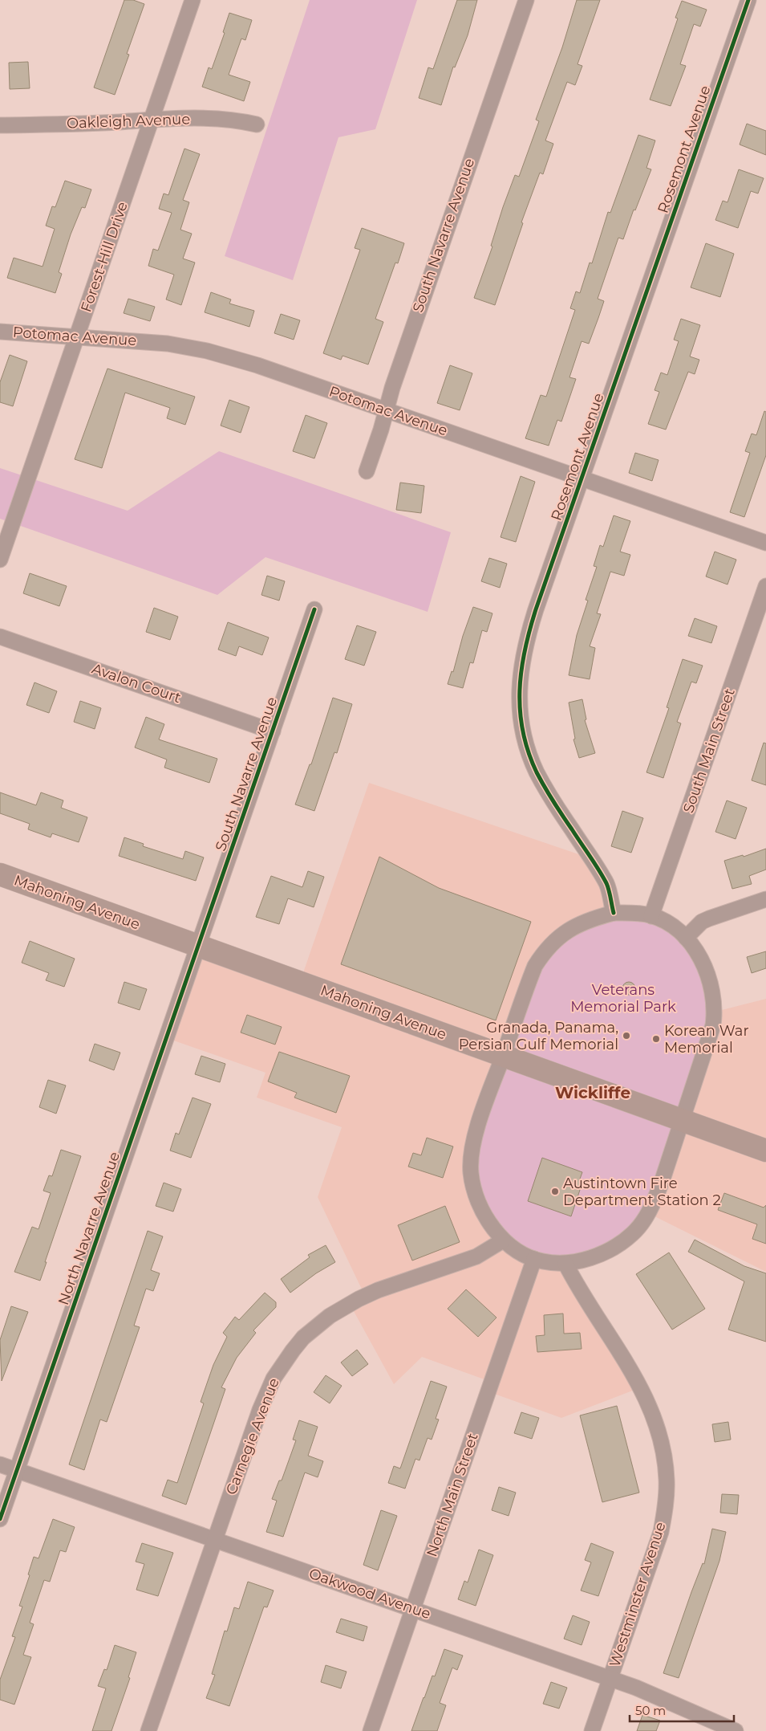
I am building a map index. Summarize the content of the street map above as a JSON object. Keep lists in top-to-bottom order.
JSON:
{
  "streets": {
    "main road": ["Mahoning Avenue"],
    "street": [
      "Oakleigh Avenue",
      "Rosemont Avenue",
      "South Navarre Avenue",
      "Forest-Hill Drive",
      "Potomac Avenue",
      "Avalon Court",
      "South Main Street",
      "North Navarre Avenue",
      "Carnegie Avenue",
      "North Main Street",
      "Oakwood Avenue",
      "Westminster Avenue"
    ]
  },
  "crossings": [
    ["Oakleigh Avenue", "Forest-Hill Drive"],
    ["Rosemont Avenue", "Potomac Avenue"],
    ["South Navarre Avenue", "Potomac Avenue"],
    ["South Navarre Avenue", "Avalon Court"],
    ["South Navarre Avenue", "Mahoning Avenue"],
    ["South Navarre Avenue", "North Navarre Avenue"],
    ["Forest-Hill Drive", "Potomac Avenue"],
    ["Mahoning Avenue", "North Navarre Avenue"],
    ["North Navarre Avenue", "Oakwood Avenue"],
    ["Carnegie Avenue", "Oakwood Avenue"],
    ["North Main Street", "Oakwood Avenue"],
    ["Oakwood Avenue", "Westminster Avenue"]
  ],
  "districts": ["Wickliffe"],
  "parks": ["Veterans Memorial Park"],
  "places": ["Granada, Panama, Persian Gulf Memorial", "Korean War Memorial", "Austintown Fire Department Station 2"],
  "scale_bar": "50 m"
}
